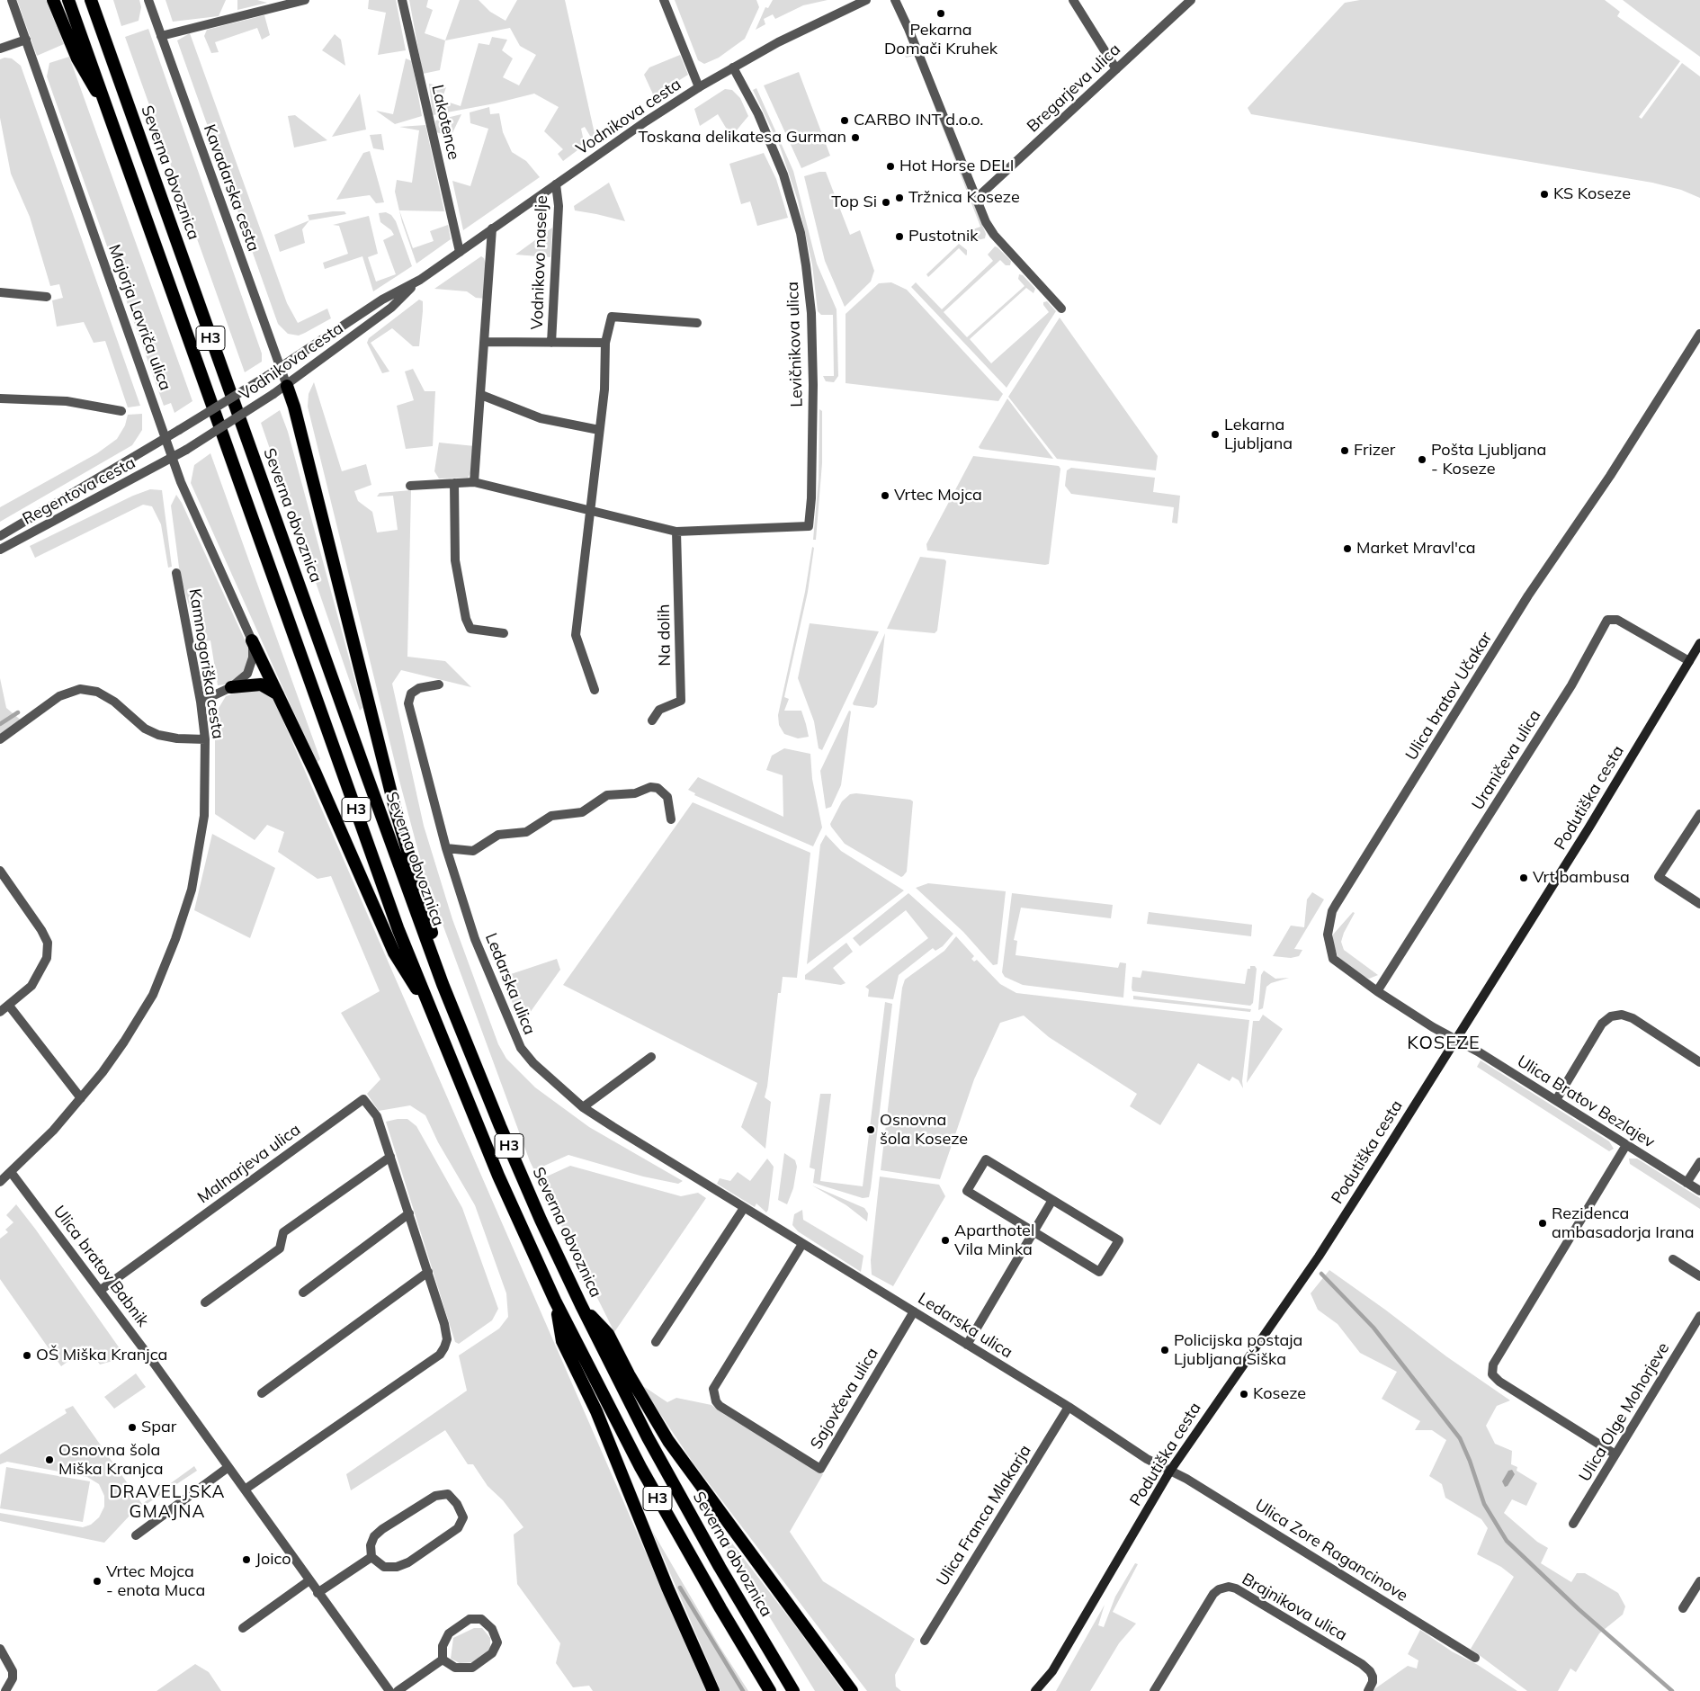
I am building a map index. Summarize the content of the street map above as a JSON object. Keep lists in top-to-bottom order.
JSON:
{
  "streets": {
    "highway": ["Severna obvoznica", "H3"],
    "main road": ["Podutiška cesta"],
    "street": [
      "Bregarjeva ulica",
      "Vodnikova cesta",
      "Lakotence",
      "Kavadarska cesta",
      "Vodnikovo naselje",
      "Majorja Lavriča ulica",
      "Levičnikova ulica",
      "Regentova cesta",
      "Na dolih",
      "Kamnogoriška cesta",
      "Ulica bratov Učakar",
      "Uraničeva ulica",
      "Ledarska ulica",
      "Ulica Bratov Bezlajev",
      "Malnarjeva ulica",
      "Ulica bratov Babnik",
      "Sajovčeva ulica",
      "Ulica Olge Mohorjeve",
      "Ulica Franca Mlakarja",
      "Ulica Zore Ragancinove",
      "Brajnikova ulica"
    ]
  },
  "crossings": [
    ["Vodnikova cesta", "Lakotence"],
    ["Vodnikova cesta", "Kavadarska cesta"],
    ["Vodnikova cesta", "Vodnikovo naselje"],
    ["Vodnikova cesta", "Majorja Lavriča ulica"],
    ["Vodnikova cesta", "Levičnikova ulica"],
    ["Vodnikova cesta", "Regentova cesta"],
    ["Majorja Lavriča ulica", "Regentova cesta"],
    ["Levičnikova ulica", "Na dolih"],
    ["Kamnogoriška cesta", "Ulica bratov Babnik"],
    ["Ulica bratov Učakar", "Uraničeva ulica"],
    ["Ulica bratov Učakar", "Podutiška cesta"],
    ["Ulica bratov Učakar", "Ulica Bratov Bezlajev"],
    ["Uraničeva ulica", "Podutiška cesta"],
    ["Podutiška cesta", "Ledarska ulica"],
    ["Podutiška cesta", "Ulica Bratov Bezlajev"],
    ["Podutiška cesta", "Ulica Zore Ragancinove"],
    ["Ledarska ulica", "Sajovčeva ulica"],
    ["Ledarska ulica", "Ulica Franca Mlakarja"],
    ["Ledarska ulica", "Ulica Zore Ragancinove"],
    ["Malnarjeva ulica", "Ulica bratov Babnik"]
  ],
  "districts": ["KOSEZE", "DRAVELJSKA GMAJNA"],
  "places": [
    "Pekarna Domači Kruhek",
    "CARBO INT d.o.o.",
    "Toskana delikatesa Gurman",
    "Hot Horse DELI",
    "KS Koseze",
    "Tržnica Koseze",
    "Top Si",
    "Pustotnik",
    "Lekarna Ljubljana",
    "Frizer",
    "Pošta Ljubljana - Koseze",
    "Vrtec Mojca",
    "Market Mravl'ca",
    "Vrt bambusa",
    "Osnovna šola Koseze",
    "Rezidenca ambasadorja Irana",
    "Aparthotel Vila Minka",
    "Policijska postaja Ljubljana Šiška",
    "OŠ Miška Kranjca",
    "Koseze",
    "Spar",
    "Osnovna šola Miška Kranjca",
    "Joico",
    "Vrtec Mojca - enota Muca"
  ]
}
